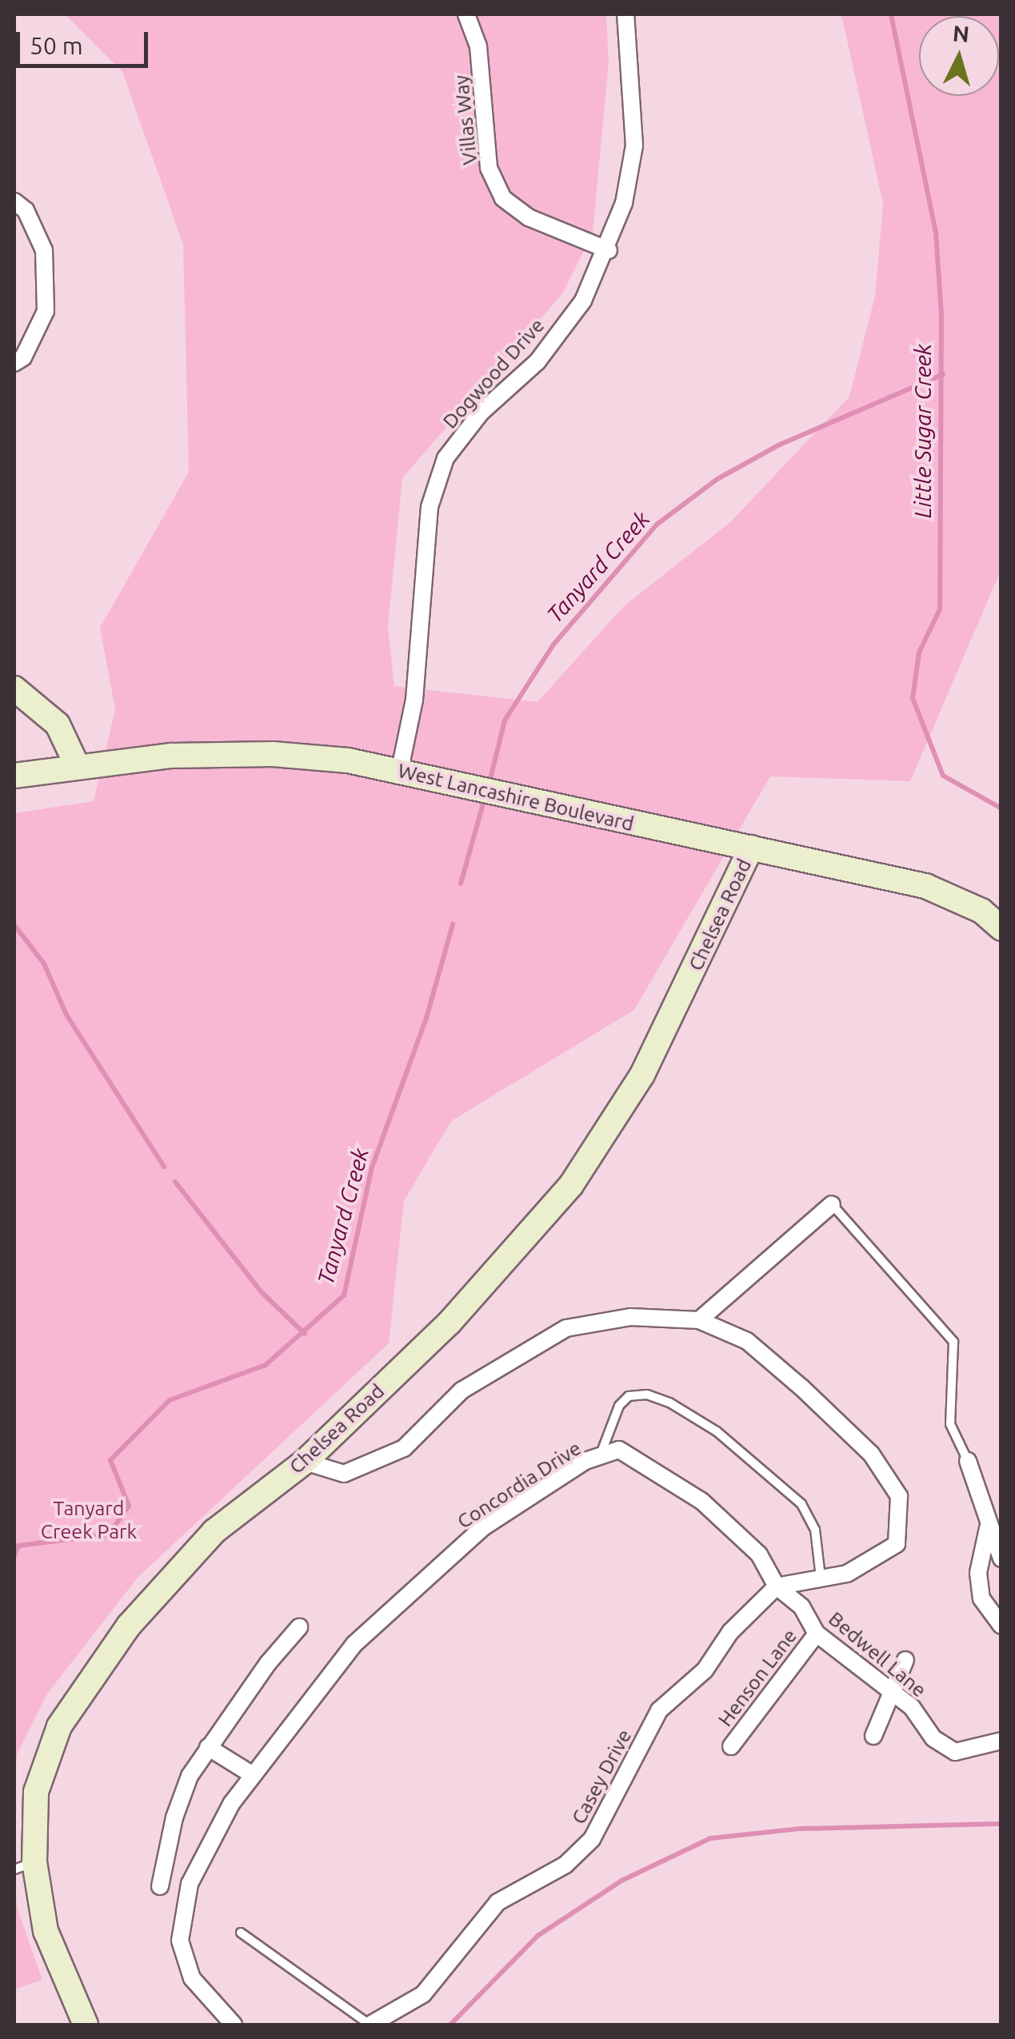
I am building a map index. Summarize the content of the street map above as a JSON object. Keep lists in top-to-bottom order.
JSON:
{
  "streets": {
    "street": [
      "Villas Way",
      "Dogwood Drive",
      "West Lancashire Boulevard",
      "Chelsea Road",
      "Concordia Drive",
      "Bedwell Lane",
      "Henson Lane",
      "Casey Drive"
    ]
  },
  "crossings": [
    ["Villas Way", "Dogwood Drive"],
    ["Dogwood Drive", "West Lancashire Boulevard"],
    ["West Lancashire Boulevard", "Chelsea Road"],
    ["Concordia Drive", "Bedwell Lane"],
    ["Concordia Drive", "Casey Drive"],
    ["Bedwell Lane", "Henson Lane"],
    ["Bedwell Lane", "Casey Drive"]
  ],
  "water": ["Little Sugar Creek", "Tanyard Creek"],
  "parks": ["Tanyard Creek Park"],
  "scale_bar": "50 m",
  "north": "top"
}
